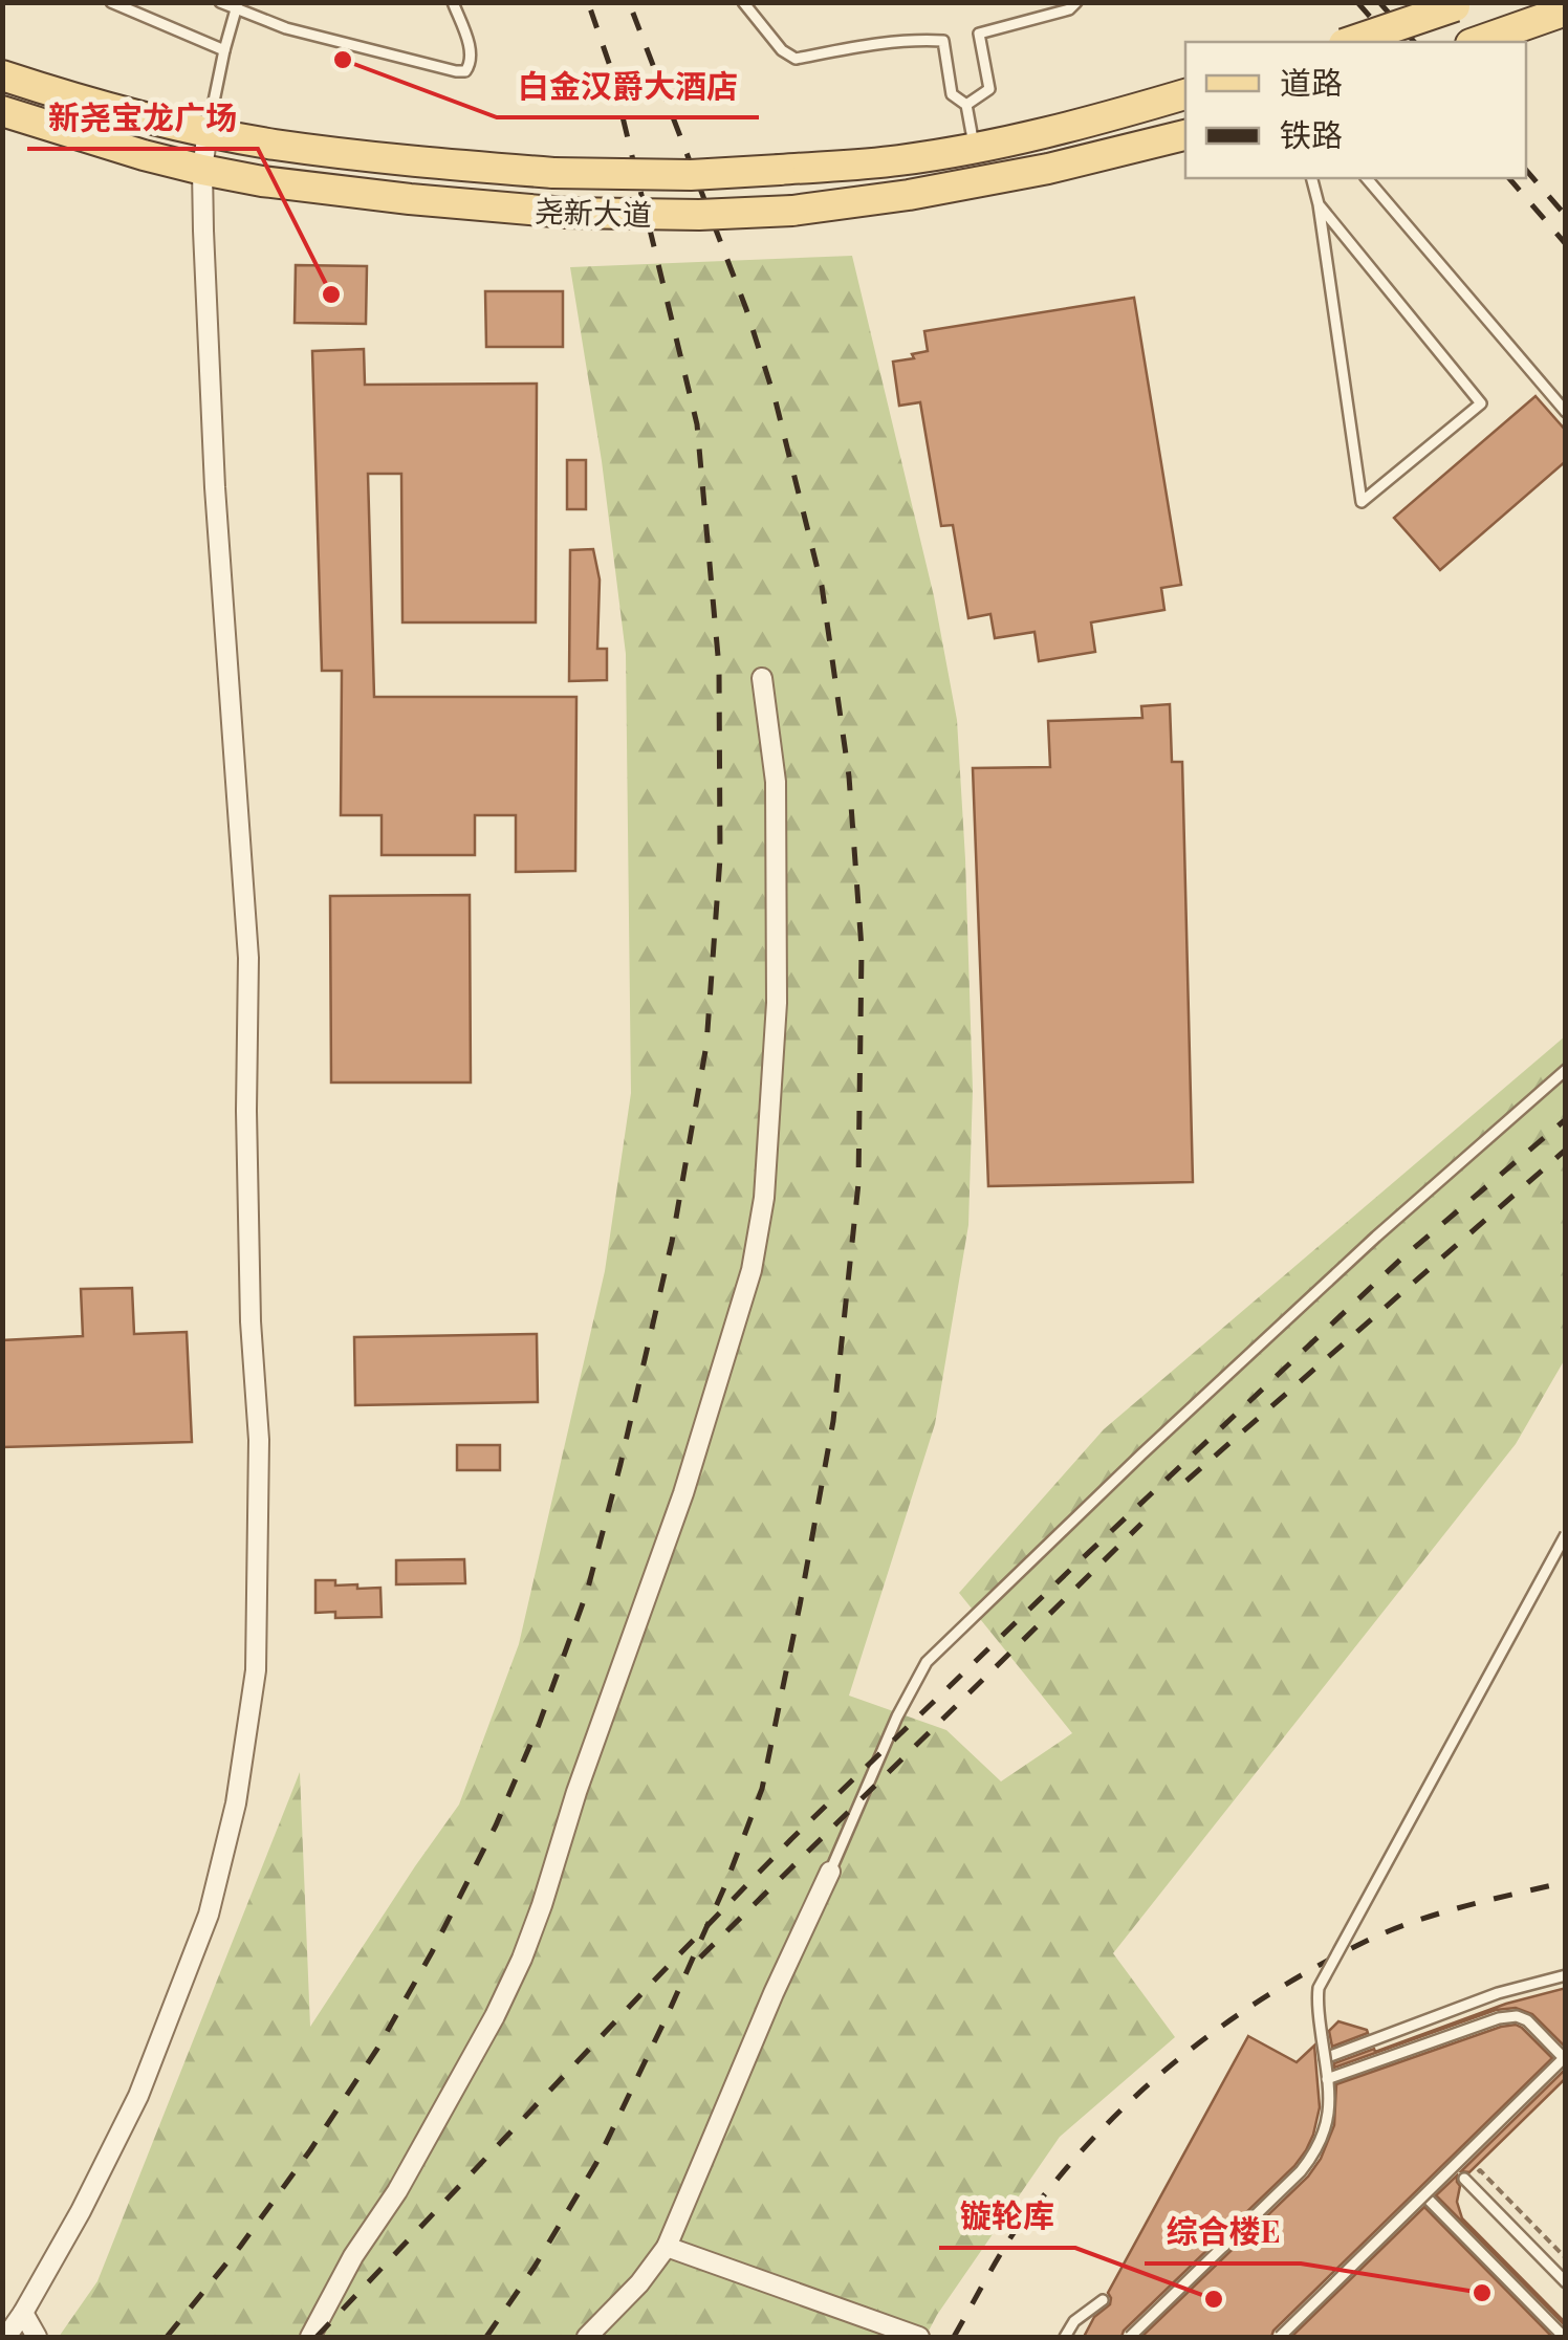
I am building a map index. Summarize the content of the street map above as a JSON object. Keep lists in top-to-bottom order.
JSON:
{
  "streets": {
    "main road": ["尧新大道"]
  },
  "places": [
    "白金汉爵大酒店",
    "新尧宝龙广场",
    "综合楼E",
    "镟轮库"
  ],
  "legend": ["道路", "铁路"]
}
